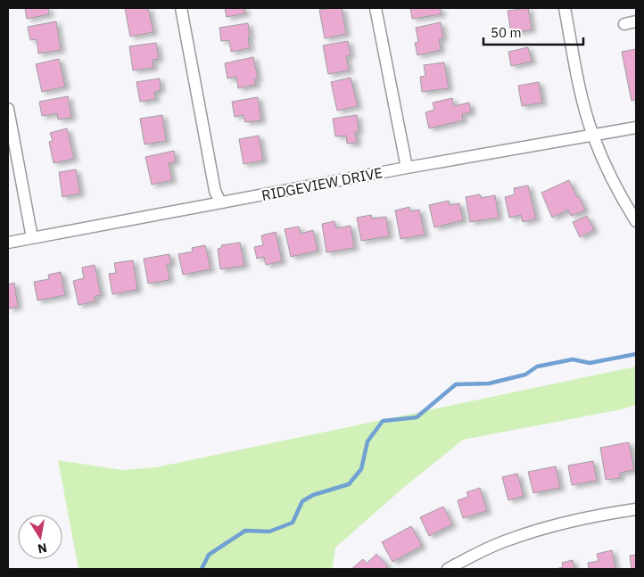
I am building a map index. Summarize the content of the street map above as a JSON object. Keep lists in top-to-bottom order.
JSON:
{
  "streets": {
    "street": ["RIDGEVIEW DRIVE"]
  },
  "scale_bar": "50 m",
  "north": "bottom"
}
